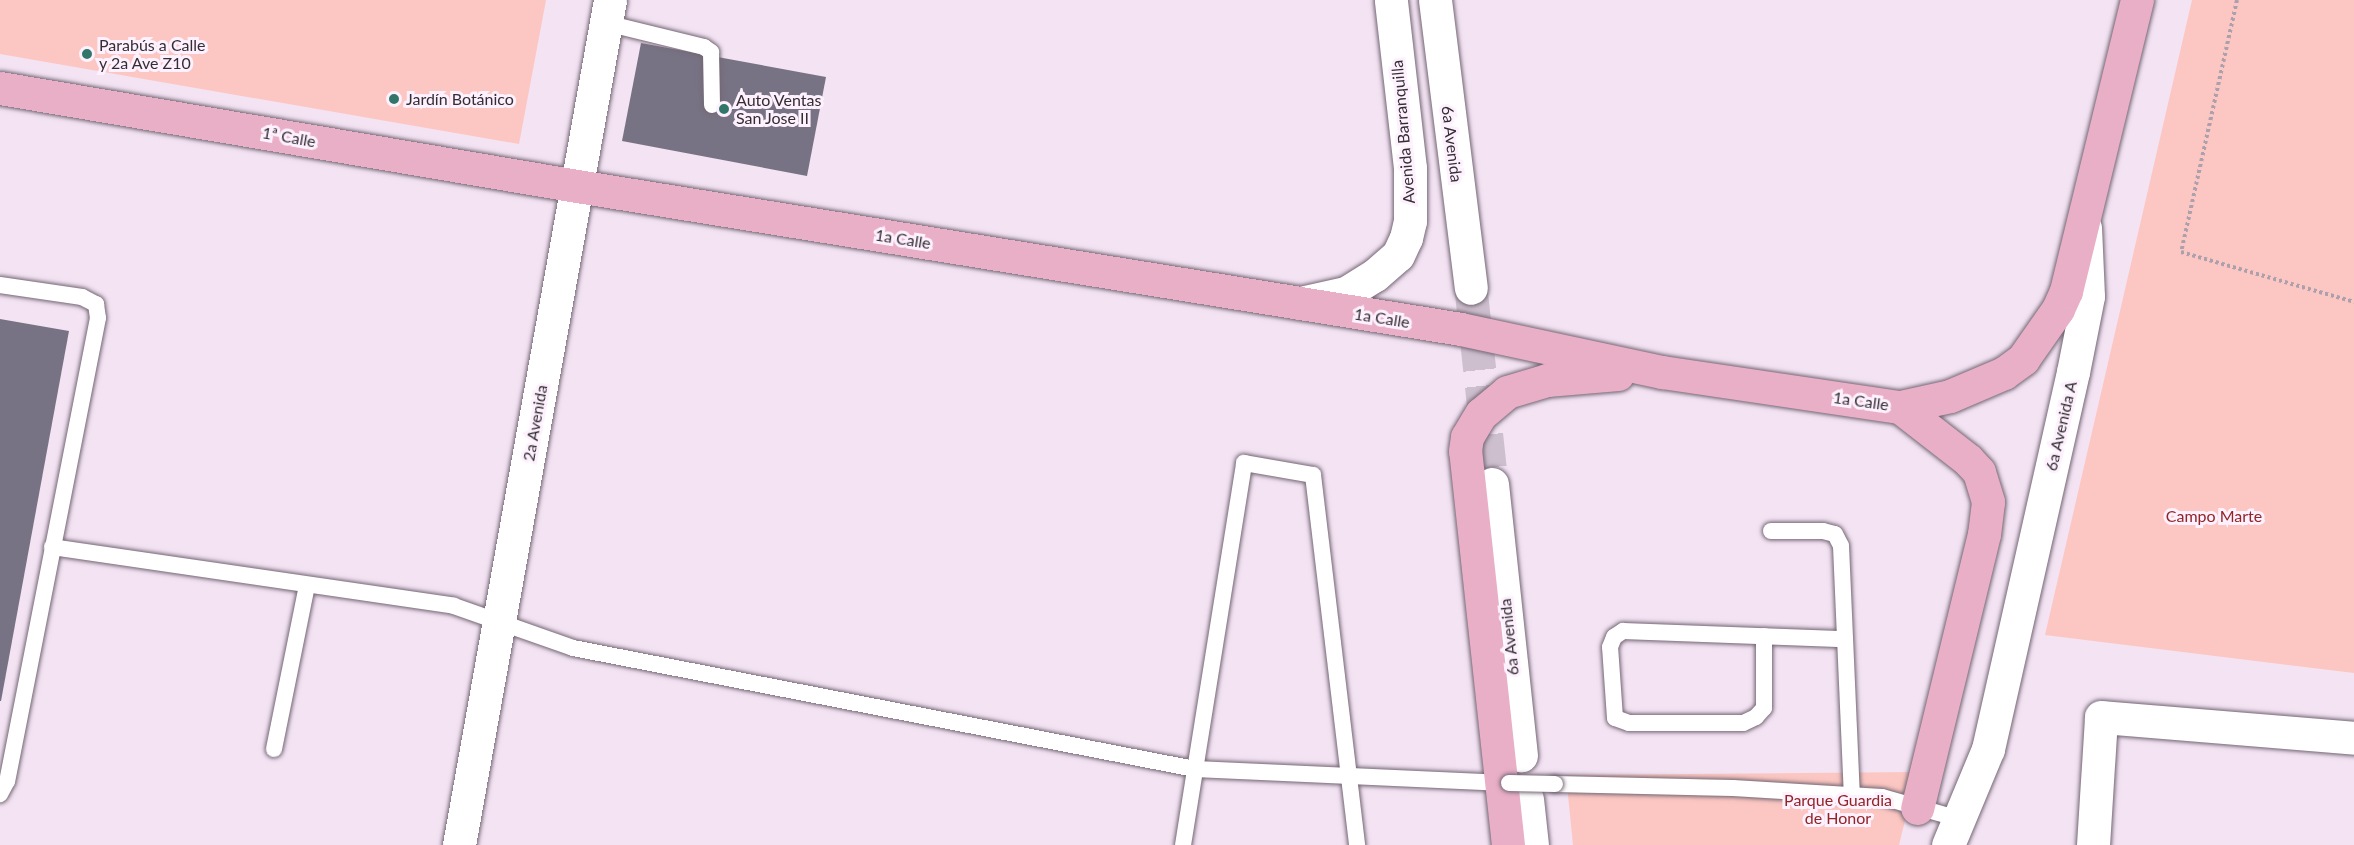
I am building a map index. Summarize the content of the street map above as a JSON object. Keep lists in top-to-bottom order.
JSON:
{
  "streets": {
    "main road": ["1ª Calle", "1a Calle", "6a Avenida A"],
    "street": ["Avenida Barranquilla", "6a Avenida", "2a Avenida"]
  },
  "crossings": [
    ["Avenida Barranquilla", "1a Calle"],
    ["1ª Calle", "1a Calle"],
    ["1ª Calle", "2a Avenida"],
    ["1a Calle", "2a Avenida"],
    ["1a Calle", "6a Avenida A"]
  ],
  "parks": ["Campo Marte", "Parque Guardia de Honor"],
  "places": ["Parabús a Calle y 2a Ave Z10", "Jardín Botánico", "Auto Ventas San Jose II"]
}
